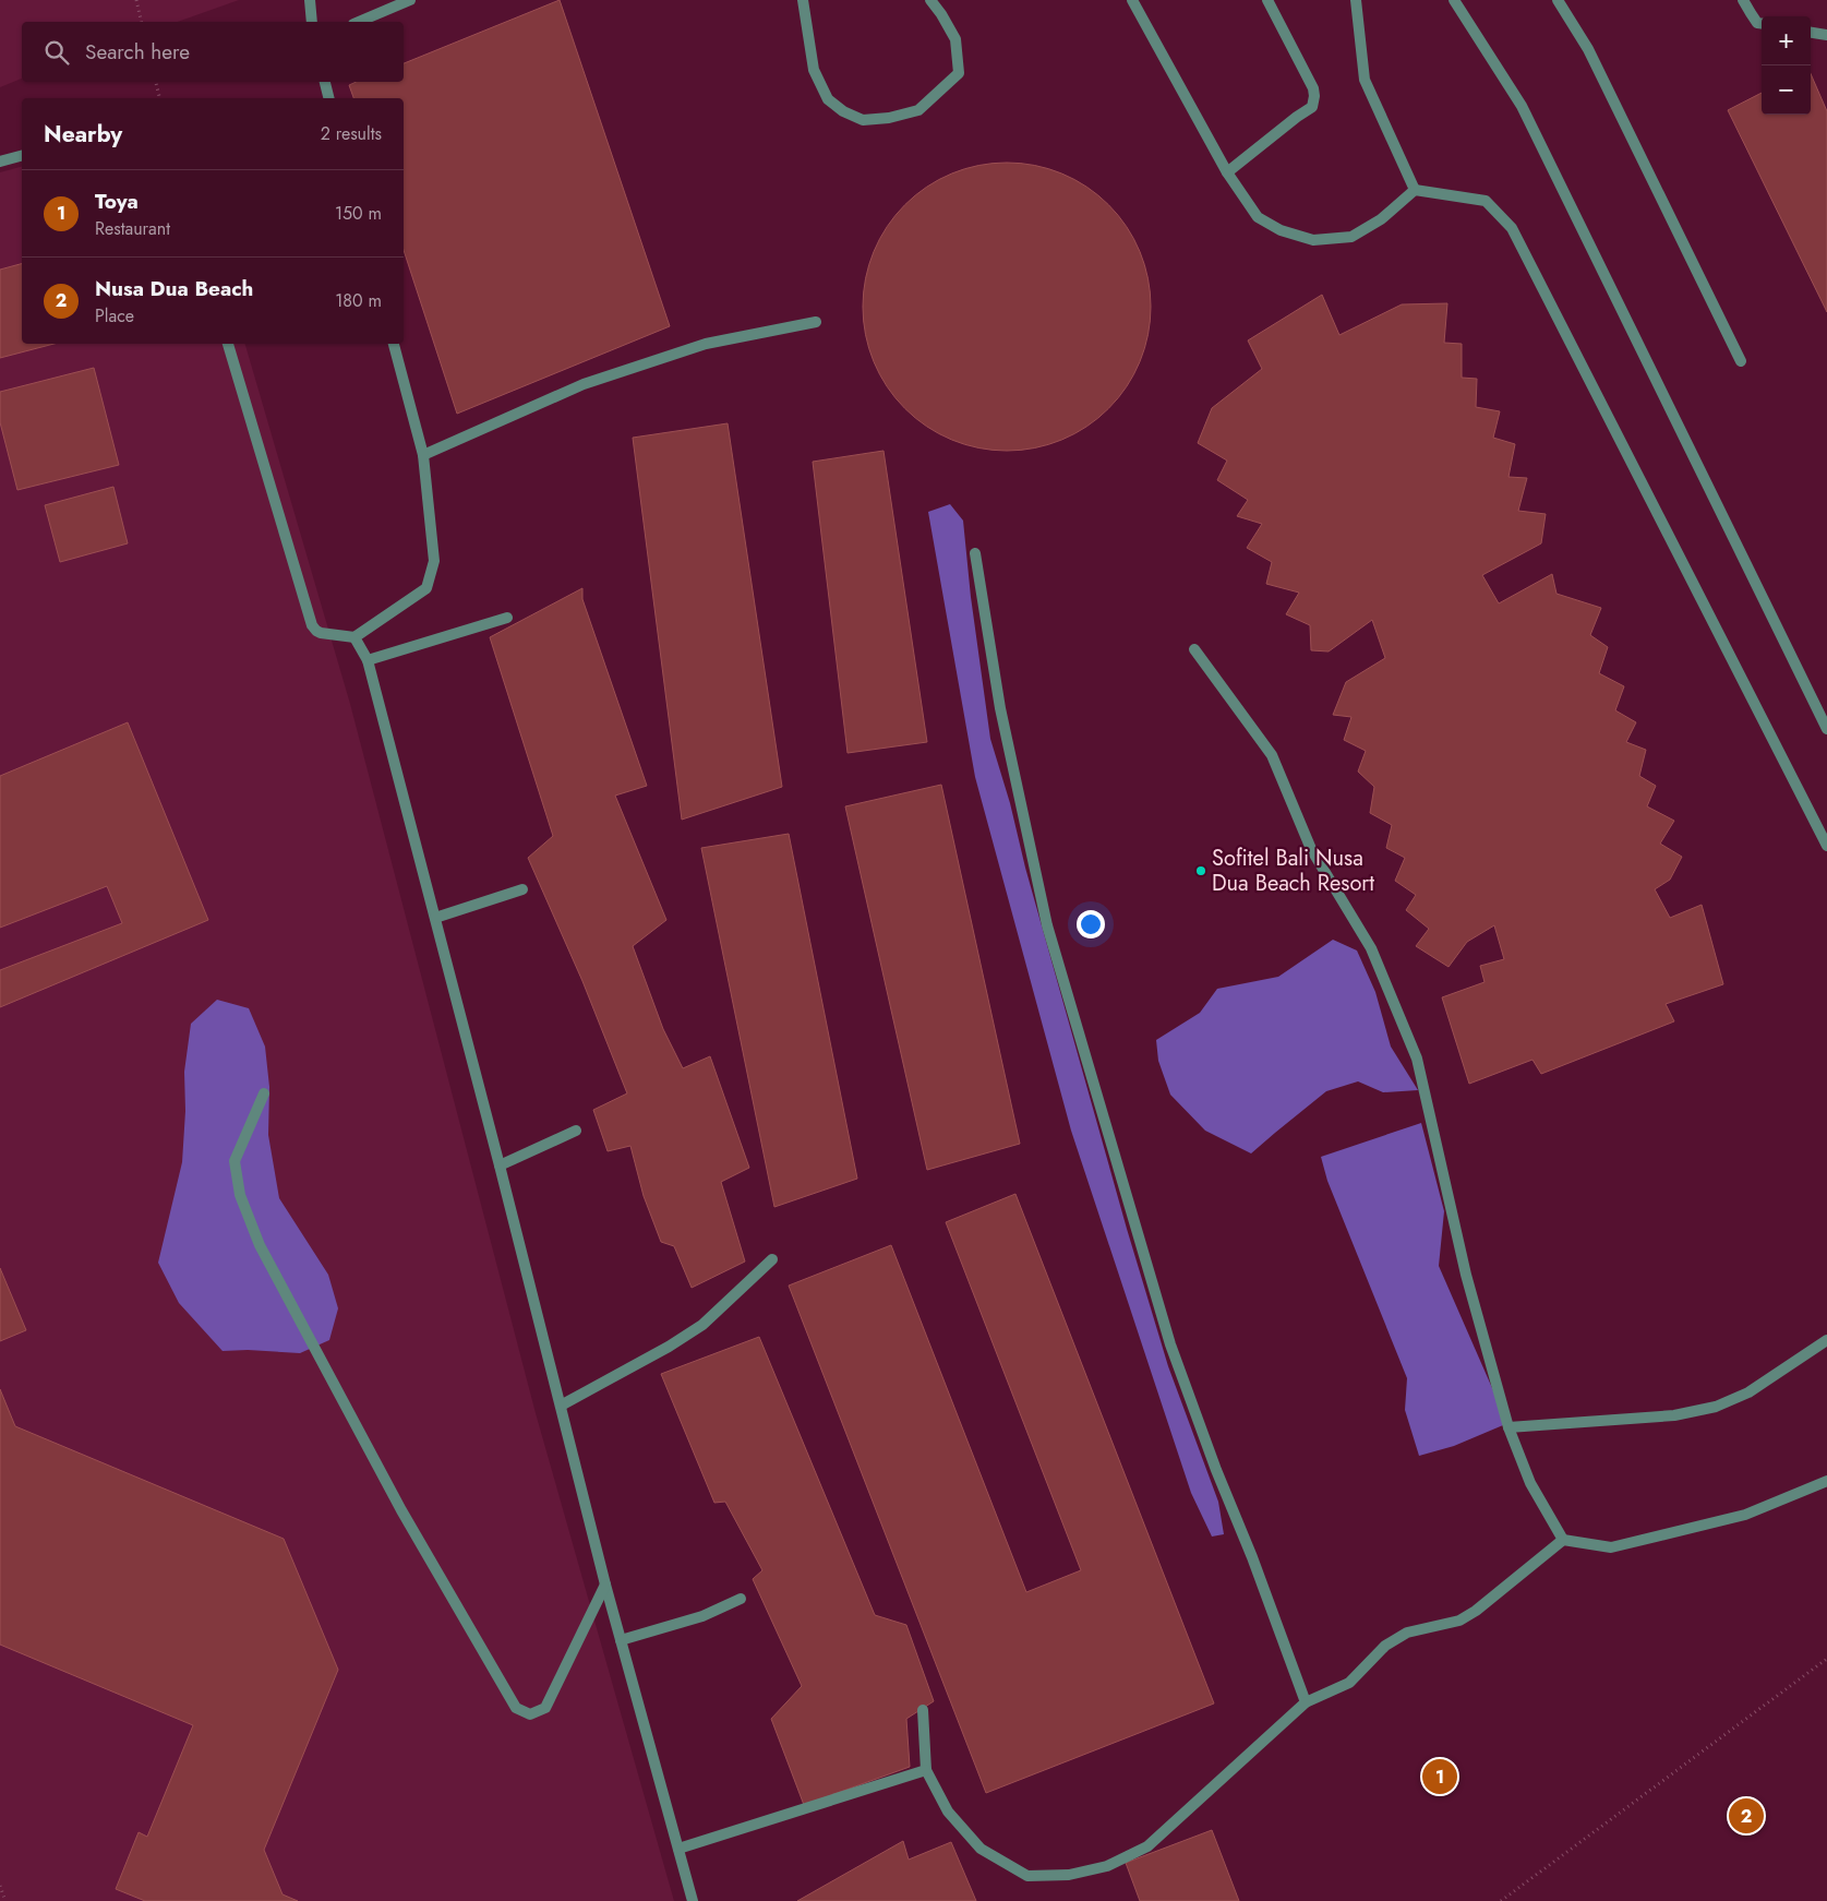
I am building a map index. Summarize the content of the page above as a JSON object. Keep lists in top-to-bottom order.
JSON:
{
  "places": ["Sofitel Bali Nusa Dua Beach Resort"],
  "page": {
    "map_buttons": ["+", "−"],
    "search": "Search here",
    "heading": ["Nearby", "2 results"],
    "list": [
      {
        "mark": "1",
        "name": "Toya",
        "note": "Restaurant",
        "value": "150 m"
      },
      {
        "mark": "2",
        "name": "Nusa Dua Beach",
        "note": "Place",
        "value": "180 m"
      }
    ],
    "pins": ["1", "2"]
  }
}
